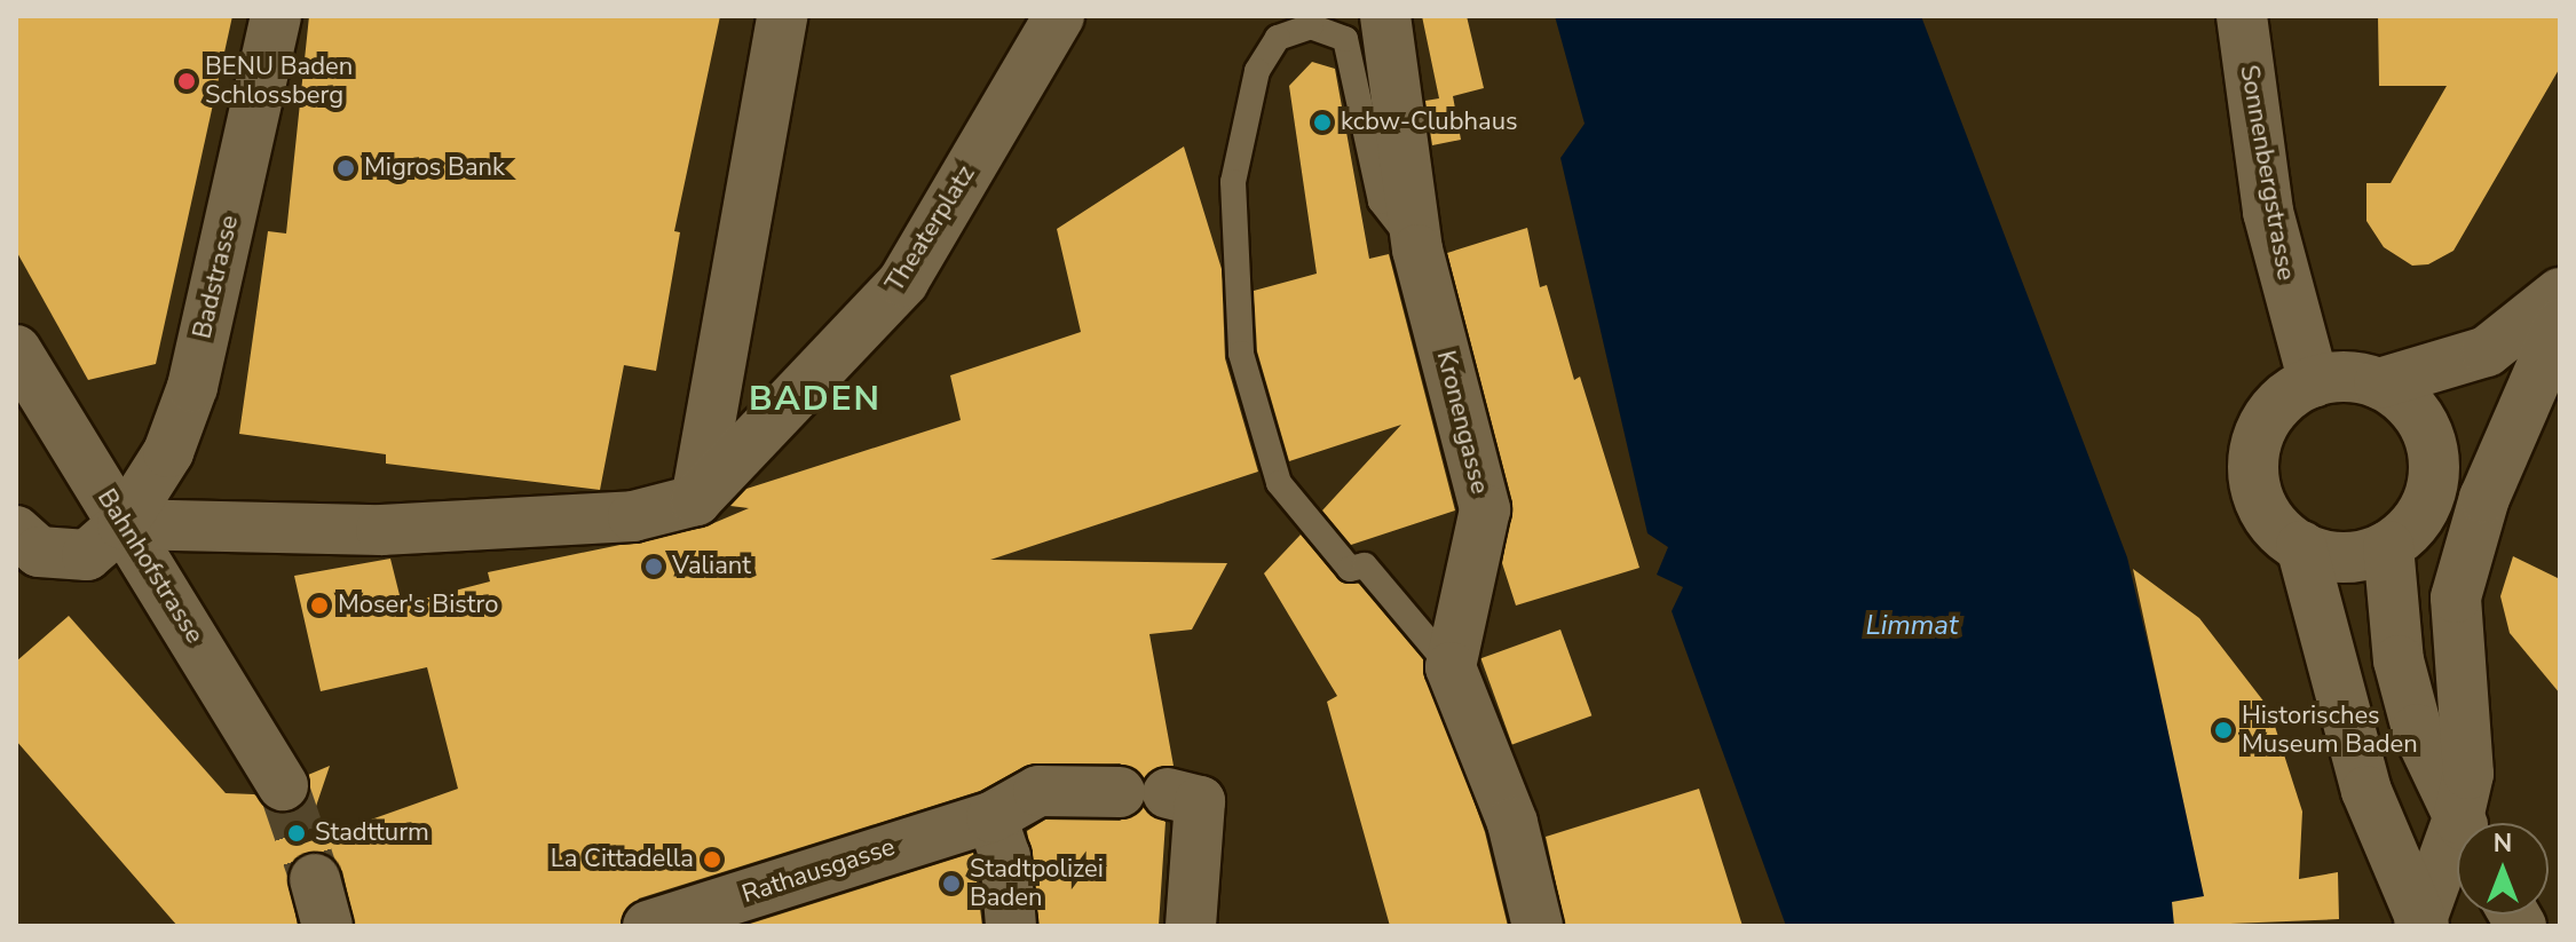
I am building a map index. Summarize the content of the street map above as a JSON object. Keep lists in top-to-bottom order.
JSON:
{
  "streets": {
    "street": [
      "Sonnenbergstrasse",
      "Theaterplatz",
      "Badstrasse",
      "Kronengasse",
      "Bahnhofstrasse",
      "Rathausgasse"
    ]
  },
  "crossings": [
    ["Badstrasse", "Bahnhofstrasse"]
  ],
  "districts": ["BADEN"],
  "water": ["Limmat"],
  "places": [
    "BENU Baden Schlossberg",
    "kcbw-Clubhaus",
    "Migros Bank",
    "Valiant",
    "Moser's Bistro",
    "Historisches Museum Baden",
    "Stadtturm",
    "La Cittadella",
    "Stadtpolizei Baden"
  ],
  "north": "top"
}
